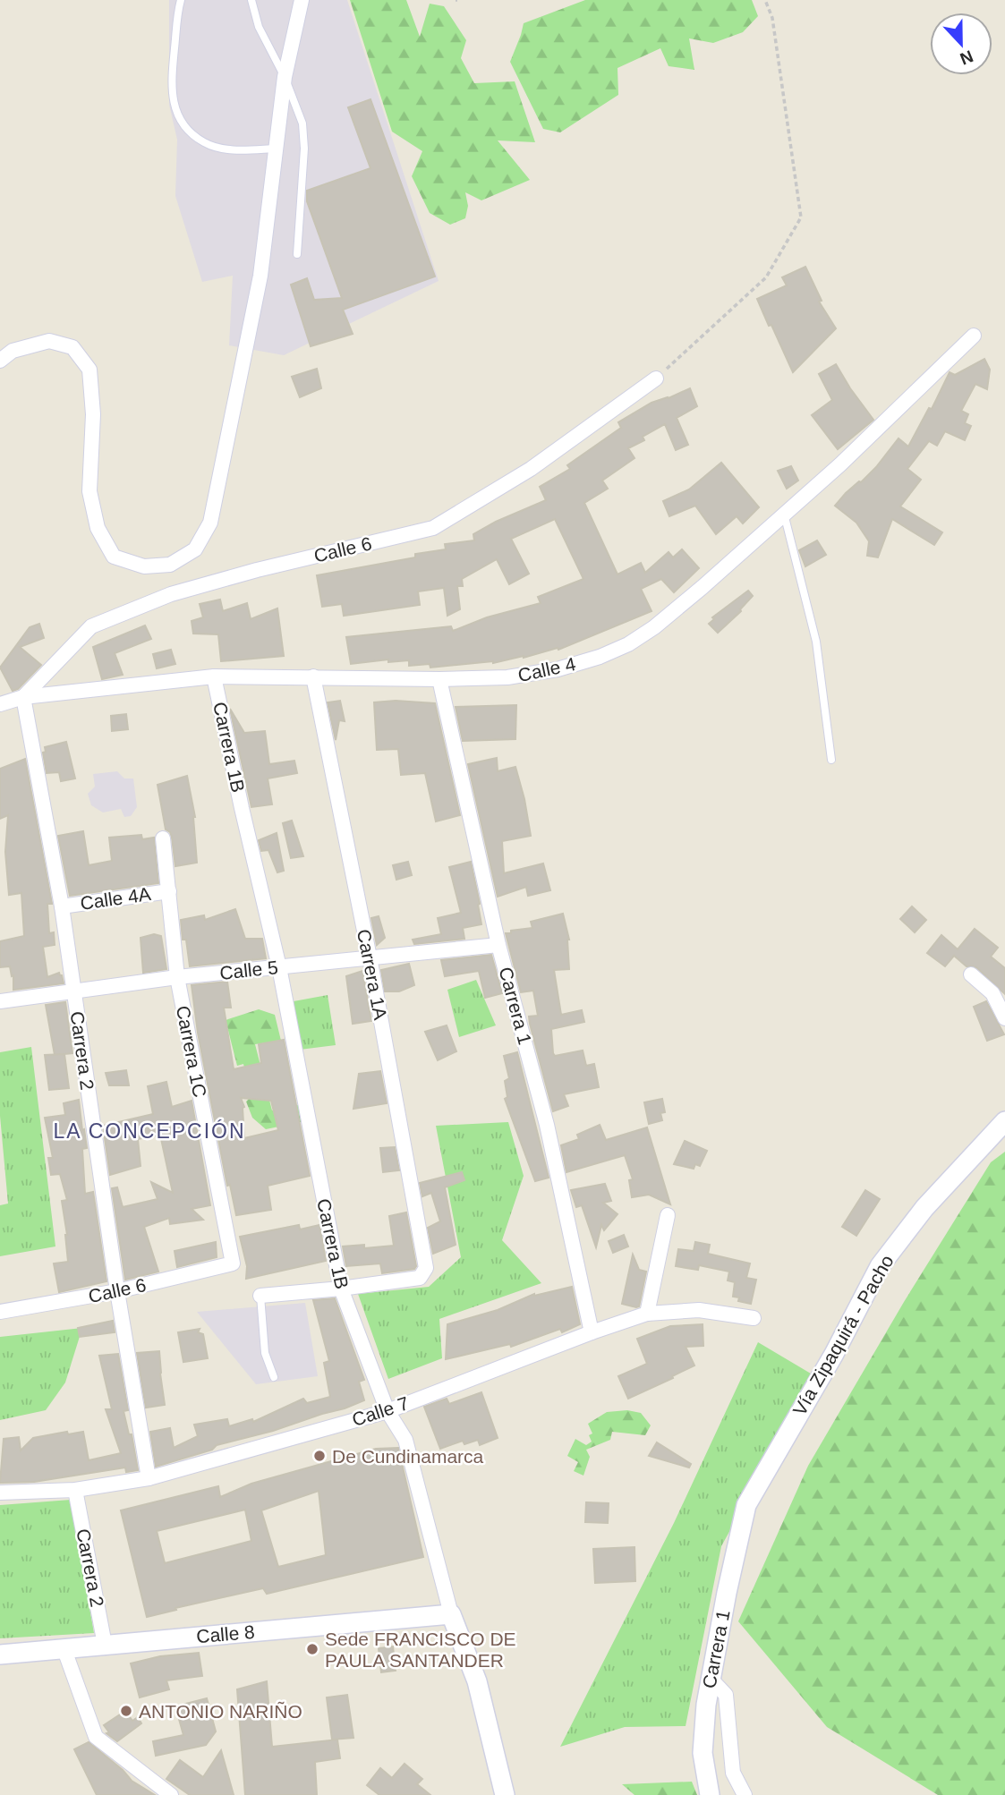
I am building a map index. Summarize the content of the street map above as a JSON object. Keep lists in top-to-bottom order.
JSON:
{
  "streets": {
    "main road": [
      "Carrera 1B",
      "Carrera 1",
      "Vía Zipaquirá - Pacho",
      "Calle 8"
    ],
    "street": [
      "Calle 6",
      "Calle 4",
      "Calle 4A",
      "Calle 5",
      "Carrera 1A",
      "Carrera 2",
      "Carrera 1C",
      "Calle 7"
    ]
  },
  "crossings": [
    ["Calle 6", "Calle 4"],
    ["Calle 6", "Carrera 2"],
    ["Calle 6", "Carrera 1C"],
    ["Calle 4", "Carrera 1B"],
    ["Calle 4", "Carrera 1A"],
    ["Calle 4", "Carrera 1"],
    ["Calle 4", "Carrera 2"],
    ["Carrera 1B", "Calle 5"],
    ["Carrera 1B", "Carrera 1A"],
    ["Carrera 1B", "Calle 7"],
    ["Carrera 1B", "Calle 8"],
    ["Calle 4A", "Carrera 2"],
    ["Calle 4A", "Carrera 1C"],
    ["Calle 5", "Carrera 1A"],
    ["Calle 5", "Carrera 1"],
    ["Calle 5", "Carrera 2"],
    ["Calle 5", "Carrera 1C"],
    ["Carrera 1", "Vía Zipaquirá - Pacho"],
    ["Carrera 1", "Calle 7"],
    ["Carrera 2", "Calle 7"],
    ["Carrera 2", "Calle 8"]
  ],
  "districts": ["LA CONCEPCIÓN"],
  "places": ["De Cundinamarca", "Sede FRANCISCO DE PAULA SANTANDER", "ANTONIO NARIÑO"],
  "north": "bottom"
}
